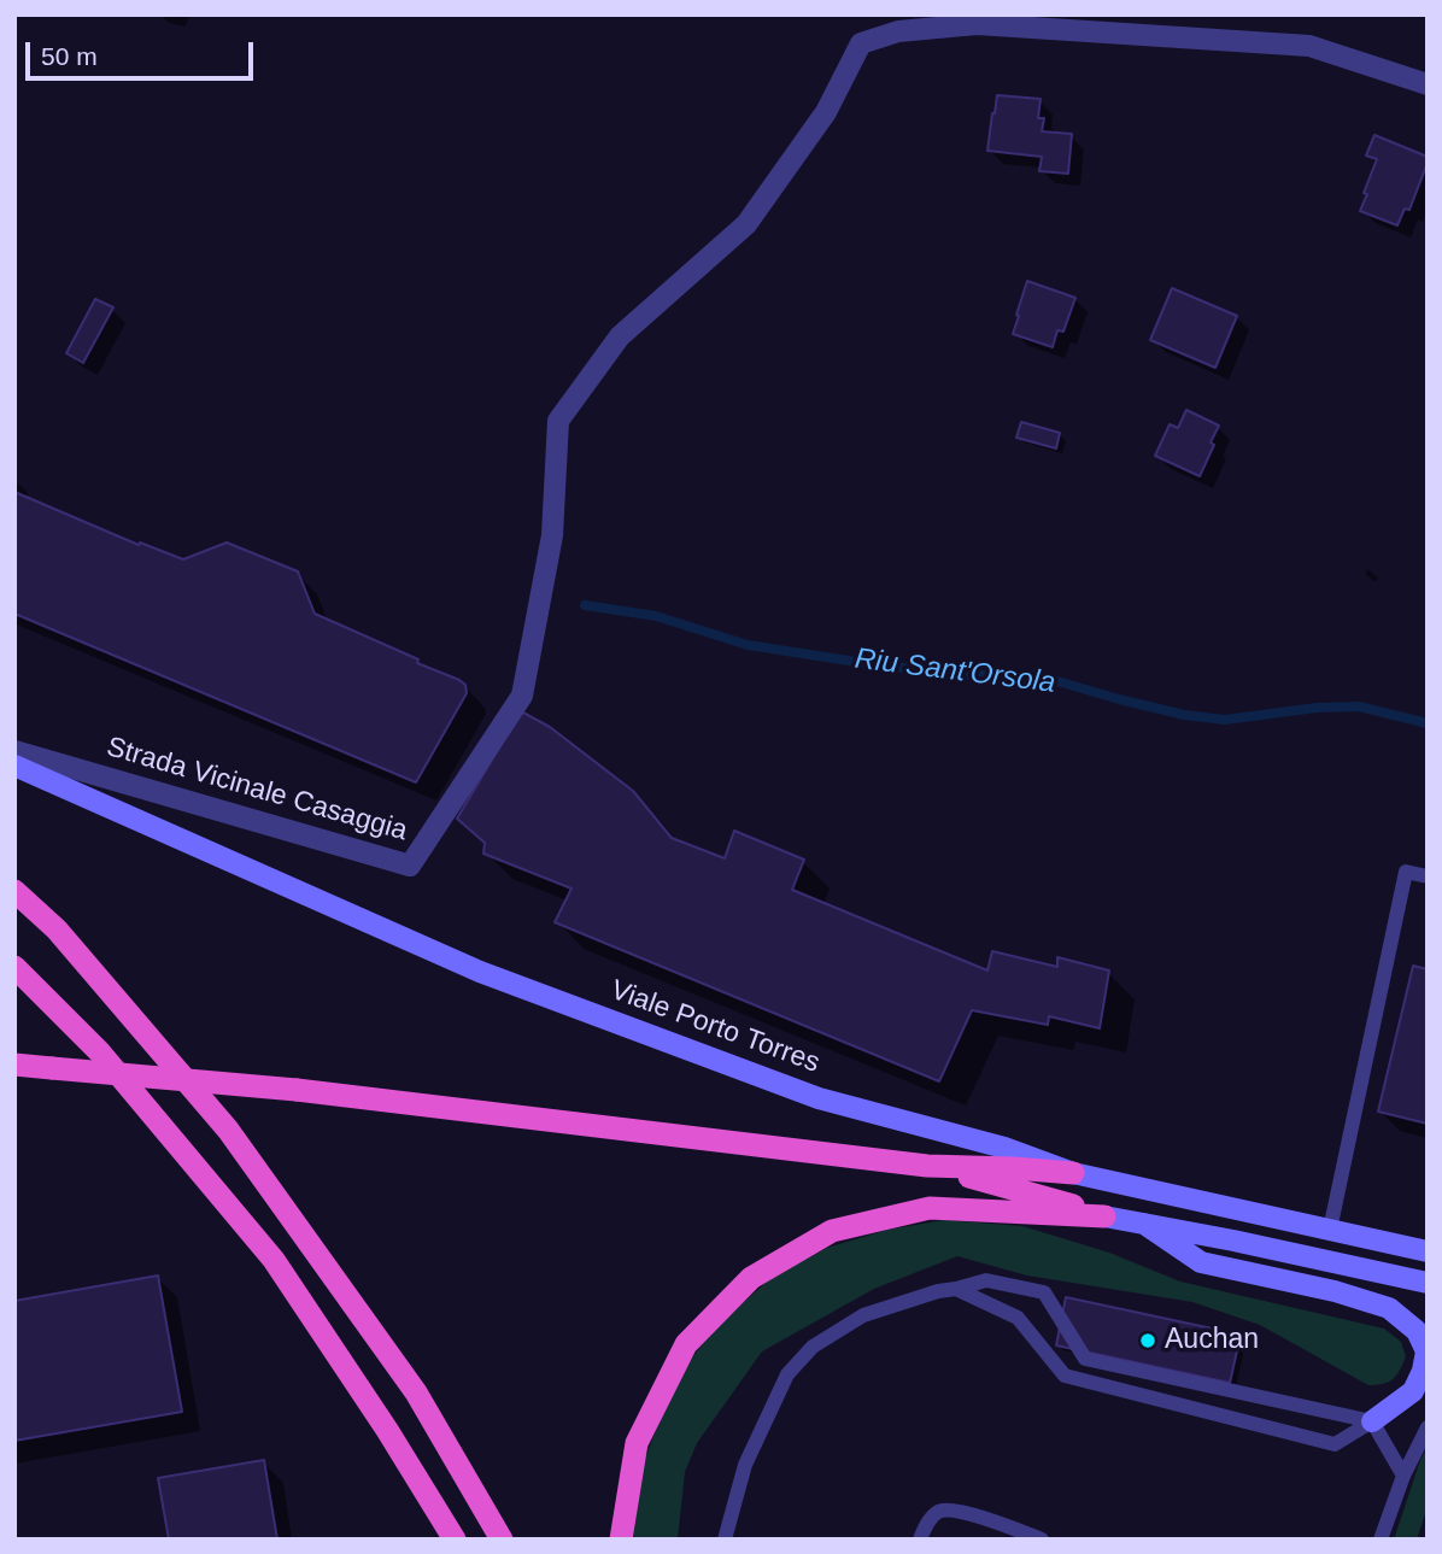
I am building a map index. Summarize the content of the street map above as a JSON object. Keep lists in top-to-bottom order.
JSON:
{
  "streets": {
    "main road": ["Viale Porto Torres"],
    "street": ["Strada Vicinale Casaggia"]
  },
  "water": ["Riu Sant'Orsola"],
  "places": ["Auchan"],
  "scale_bar": "50 m"
}
